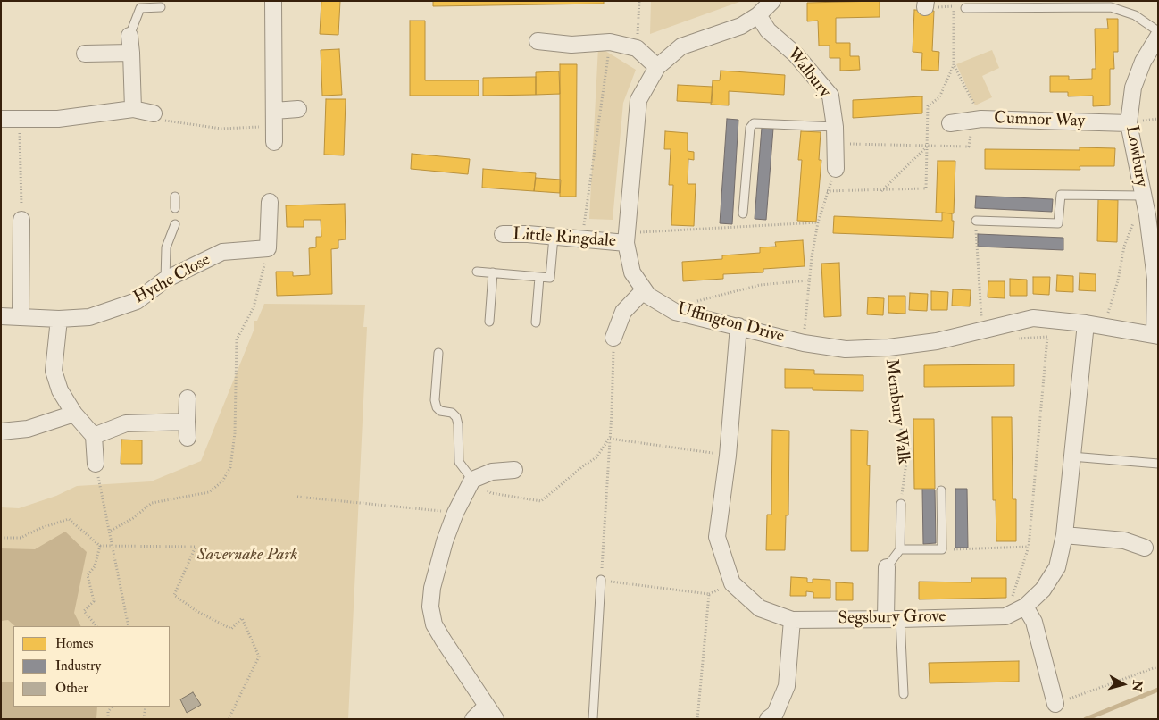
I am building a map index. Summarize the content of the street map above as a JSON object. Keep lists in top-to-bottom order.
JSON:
{
  "streets": {
    "street": [
      "Walbury",
      "Cumnor Way",
      "Lowbury",
      "Little Ringdale",
      "Hythe Close",
      "Uffington Drive",
      "Segsbury Grove"
    ],
    "path": ["Membury Walk"]
  },
  "crossings": [
    ["Walbury", "Uffington Drive"],
    ["Cumnor Way", "Lowbury"],
    ["Lowbury", "Uffington Drive"],
    ["Little Ringdale", "Uffington Drive"],
    ["Uffington Drive", "Membury Walk"],
    ["Uffington Drive", "Segsbury Grove"]
  ],
  "parks": ["Savernake Park"],
  "legend": ["Homes", "Industry", "Other"],
  "north": "right"
}
